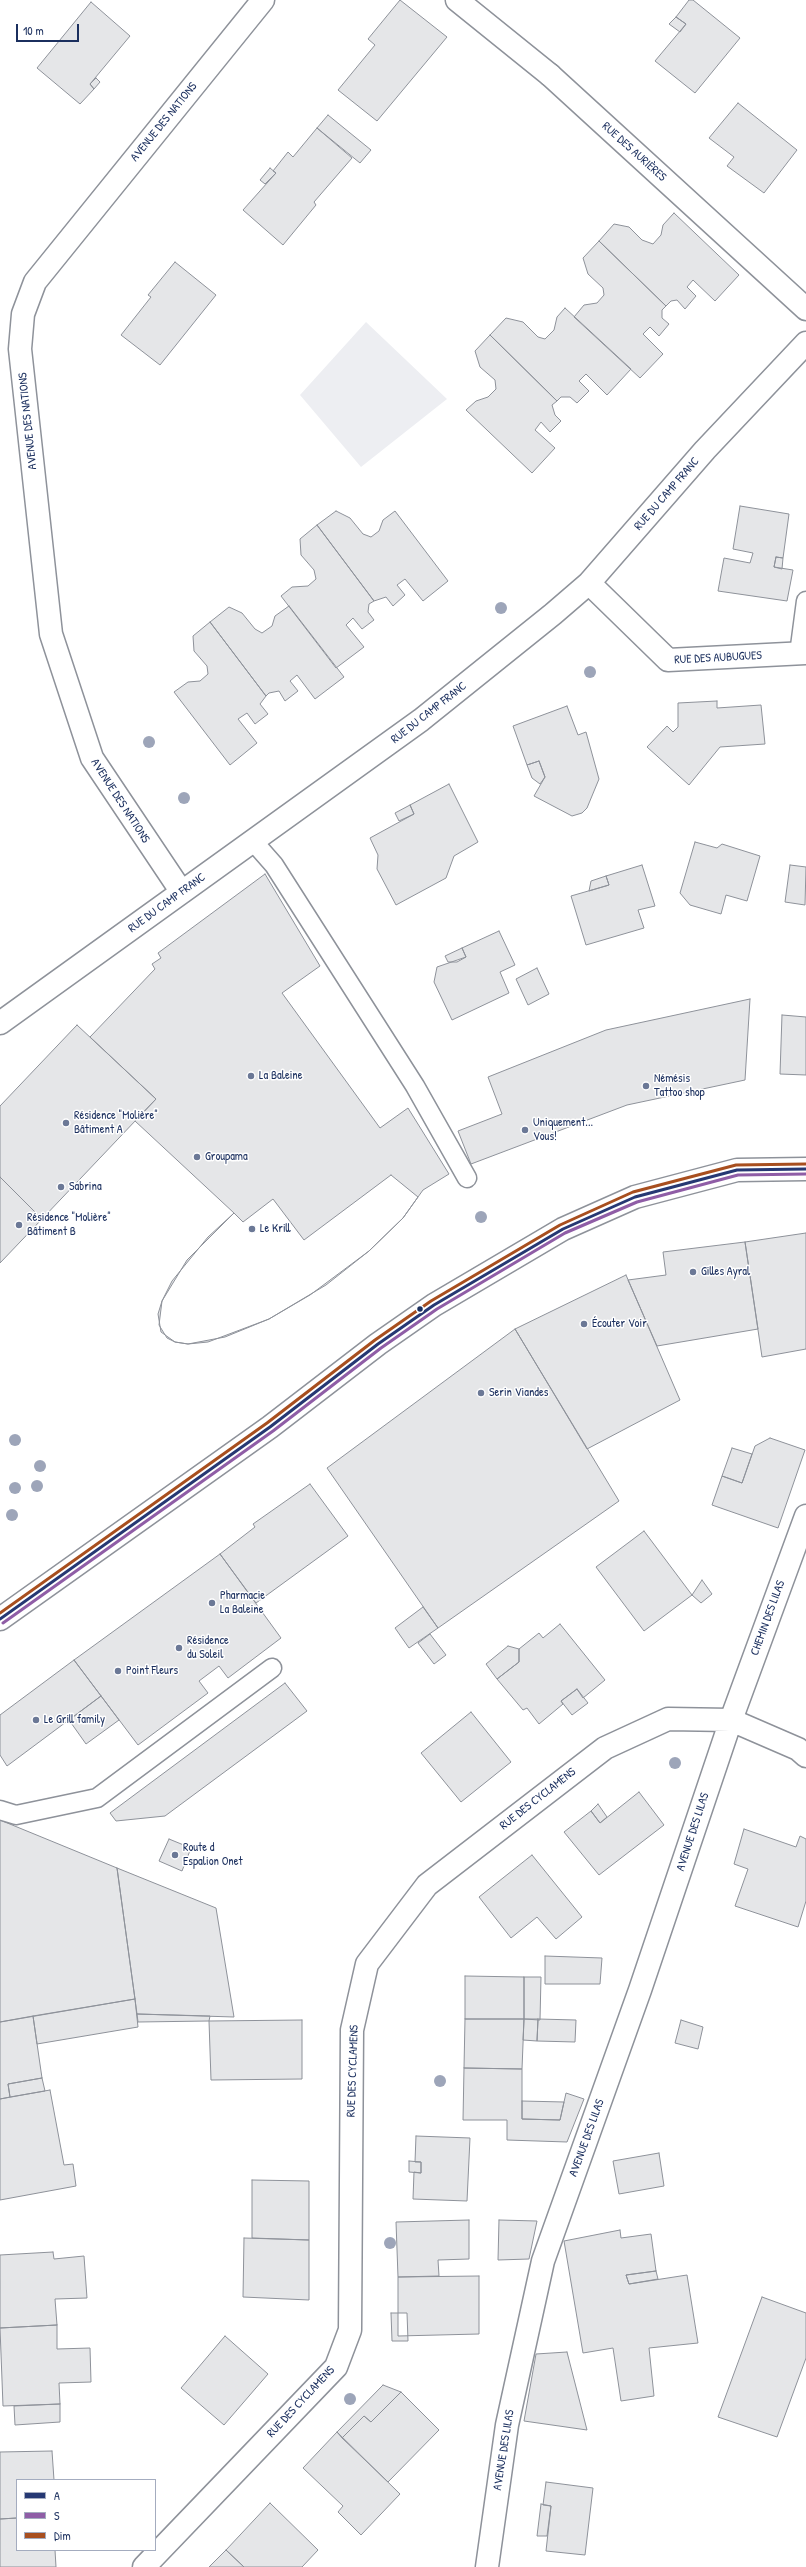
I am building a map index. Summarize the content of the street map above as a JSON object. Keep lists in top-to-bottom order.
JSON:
{
  "streets": {
    "street": [
      "AVENUE DES NATIONS",
      "RUE DES AURIÈRES",
      "RUE DU CAMP FRANC",
      "RUE DES AUBUGUES",
      "CHEMIN DES LILAS",
      "RUE DES CYCLAMENS",
      "AVENUE DES LILAS"
    ]
  },
  "crossings": [
    ["AVENUE DES NATIONS", "RUE DU CAMP FRANC"],
    ["RUE DU CAMP FRANC", "RUE DES AUBUGUES"],
    ["CHEMIN DES LILAS", "RUE DES CYCLAMENS"],
    ["CHEMIN DES LILAS", "AVENUE DES LILAS"],
    ["RUE DES CYCLAMENS", "AVENUE DES LILAS"]
  ],
  "places": [
    "La Baleine",
    "Némésis Tattoo shop",
    "Résidence \"Molière\" Bâtiment A",
    "Uniquement... Vous!",
    "Groupama",
    "Sabrina",
    "Résidence \"Molière\" Bâtiment B",
    "Le Krill",
    "Gilles Ayral",
    "Écouter Voir",
    "Serin Viandes",
    "Pharmacie La Baleine",
    "Résidence du Soleil",
    "Point Fleurs",
    "Le Grill family",
    "Route d Espalion Onet"
  ],
  "lines": ["transit line Dim", "transit line A", "transit line S"],
  "legend": ["A", "S", "Dim"],
  "scale_bar": "10 m"
}
